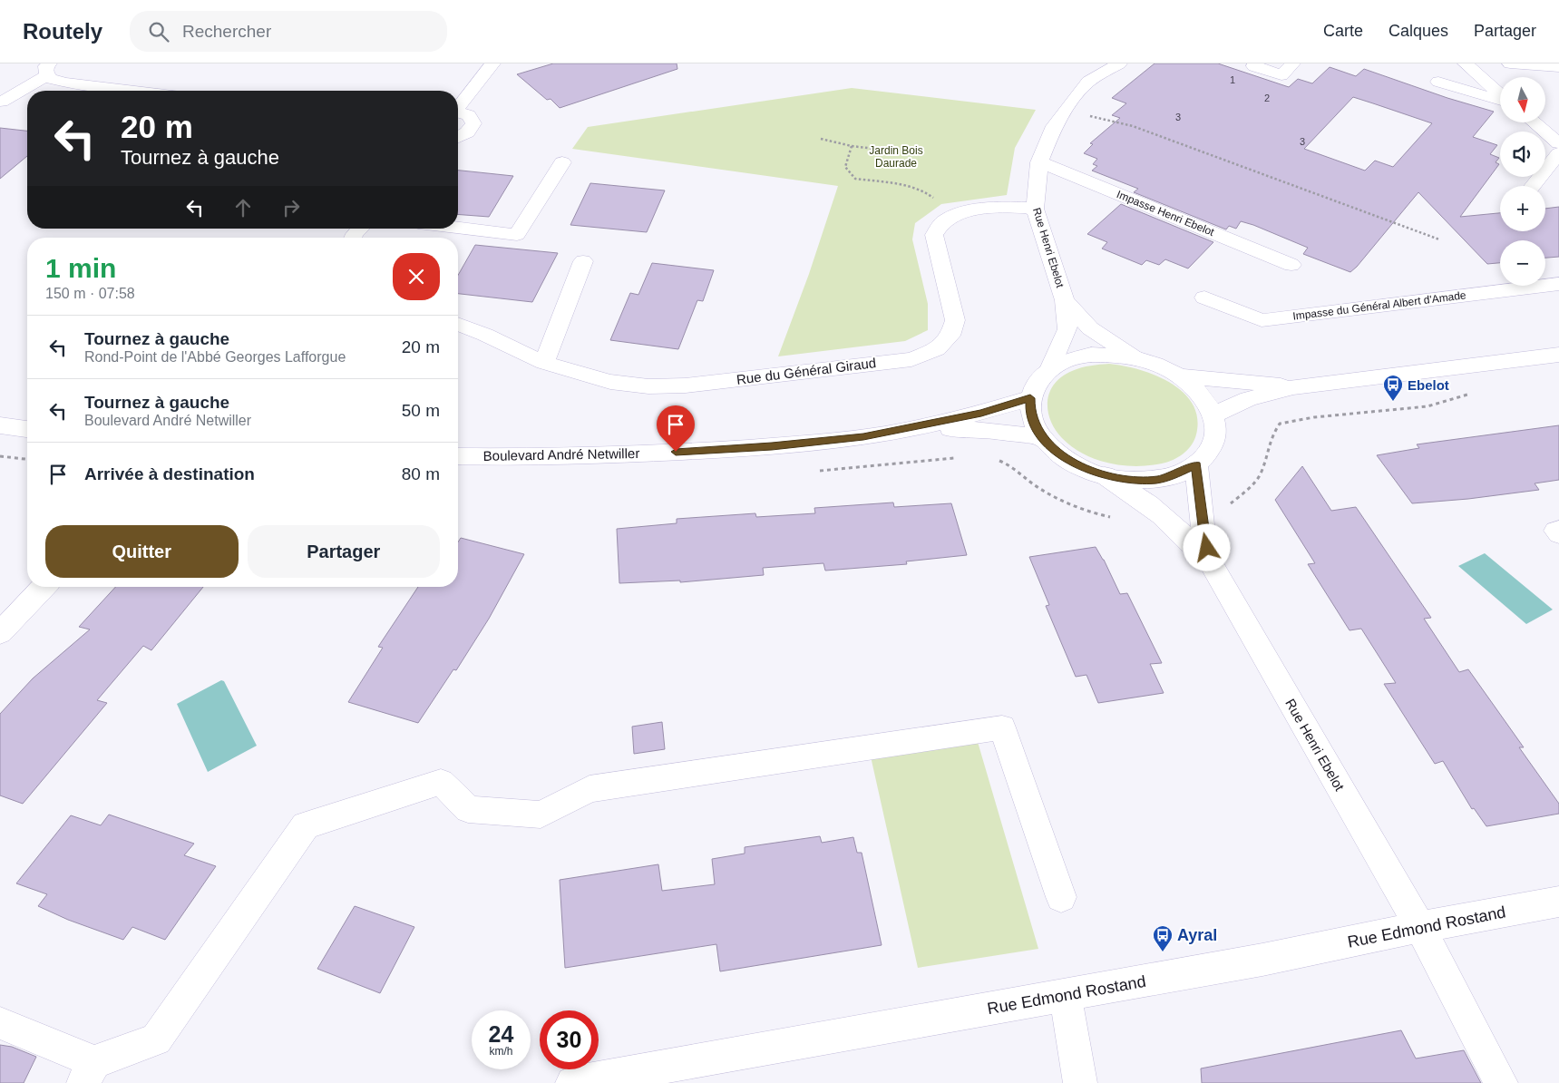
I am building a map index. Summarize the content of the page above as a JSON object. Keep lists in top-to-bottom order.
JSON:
{
  "streets": {
    "street": [
      "Impasse Henri Ebelot",
      "Rue Henri Ebelot",
      "Impasse du Général Albert d'Amade",
      "Rue du Général Giraud",
      "Boulevard André Netwiller",
      "Rue Edmond Rostand"
    ]
  },
  "crossings": [
    ["Impasse Henri Ebelot", "Rue Henri Ebelot"],
    ["Rue Henri Ebelot", "Rue du Général Giraud"],
    ["Rue Henri Ebelot", "Boulevard André Netwiller"],
    ["Rue Henri Ebelot", "Rue Edmond Rostand"]
  ],
  "parks": ["Jardin Bois Daurade"],
  "places": {
    "bus stop": ["Ebelot", "Ayral"]
  },
  "house_numbers": [
    "1",
    "2",
    "3",
    "3"
  ],
  "north": "bottom",
  "page": {
    "header": "Routely",
    "search": "Rechercher",
    "nav": ["Carte", "Calques", "Partager"],
    "map_buttons": ["+", "−"],
    "turn": ["20 m", "Tournez à gauche"],
    "heading": ["1 min", "150 m · 07:58"],
    "list": [
      {
        "name": "Tournez à gauche",
        "note": "Rond-Point de l'Abbé Georges Lafforgue",
        "value": "20 m"
      },
      {
        "name": "Tournez à gauche",
        "note": "Boulevard André Netwiller",
        "value": "50 m"
      },
      {
        "name": "Arrivée à destination",
        "value": "80 m"
      }
    ],
    "buttons": ["Quitter", "Partager"],
    "speed": "24 km/h",
    "limit": "30"
  }
}
